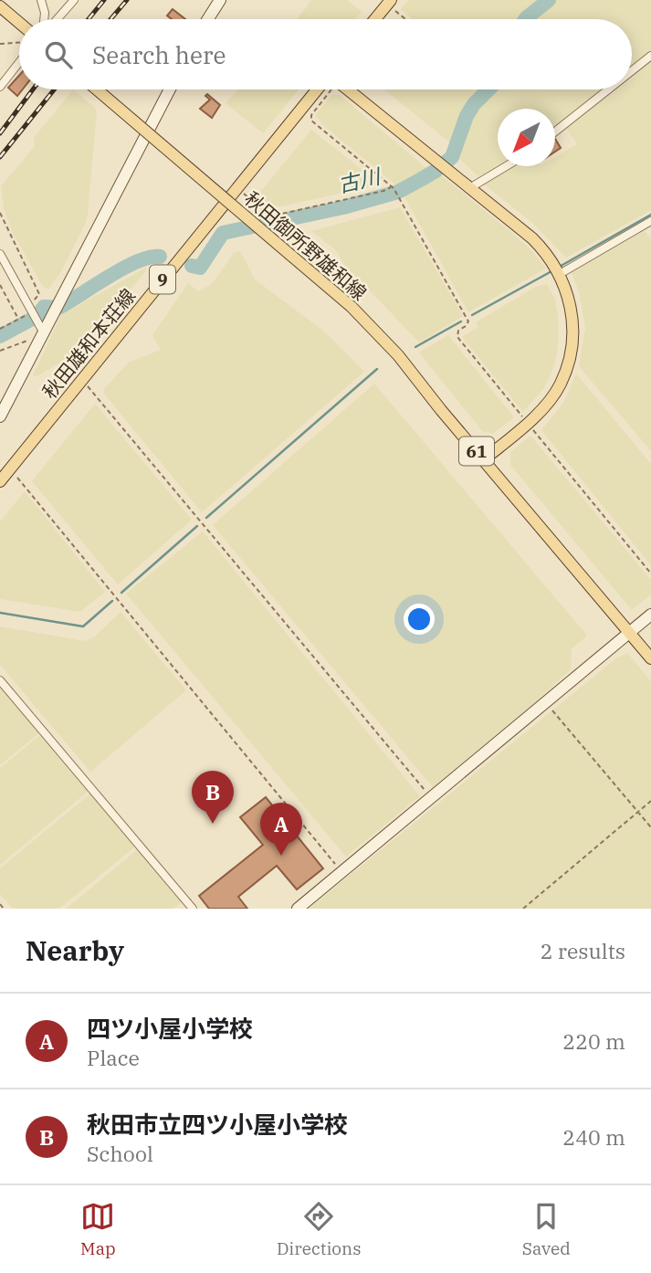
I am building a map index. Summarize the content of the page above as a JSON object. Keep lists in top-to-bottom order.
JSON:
{
  "streets": {
    "main road": [
      "秋田御所野雄和線",
      "9",
      "秋田雄和本荘線",
      "61"
    ]
  },
  "crossings": [
    ["秋田御所野雄和線", "61"]
  ],
  "water": ["古川"],
  "north": "bottom left",
  "page": {
    "search": "Search here",
    "pins": ["B", "A"],
    "heading": ["Nearby", "2 results"],
    "list": [
      {
        "mark": "A",
        "name": "四ツ小屋小学校",
        "note": "Place",
        "value": "220 m"
      },
      {
        "mark": "B",
        "name": "秋田市立四ツ小屋小学校",
        "note": "School",
        "value": "240 m"
      }
    ],
    "nav": ["Map", "Directions", "Saved"]
  }
}
